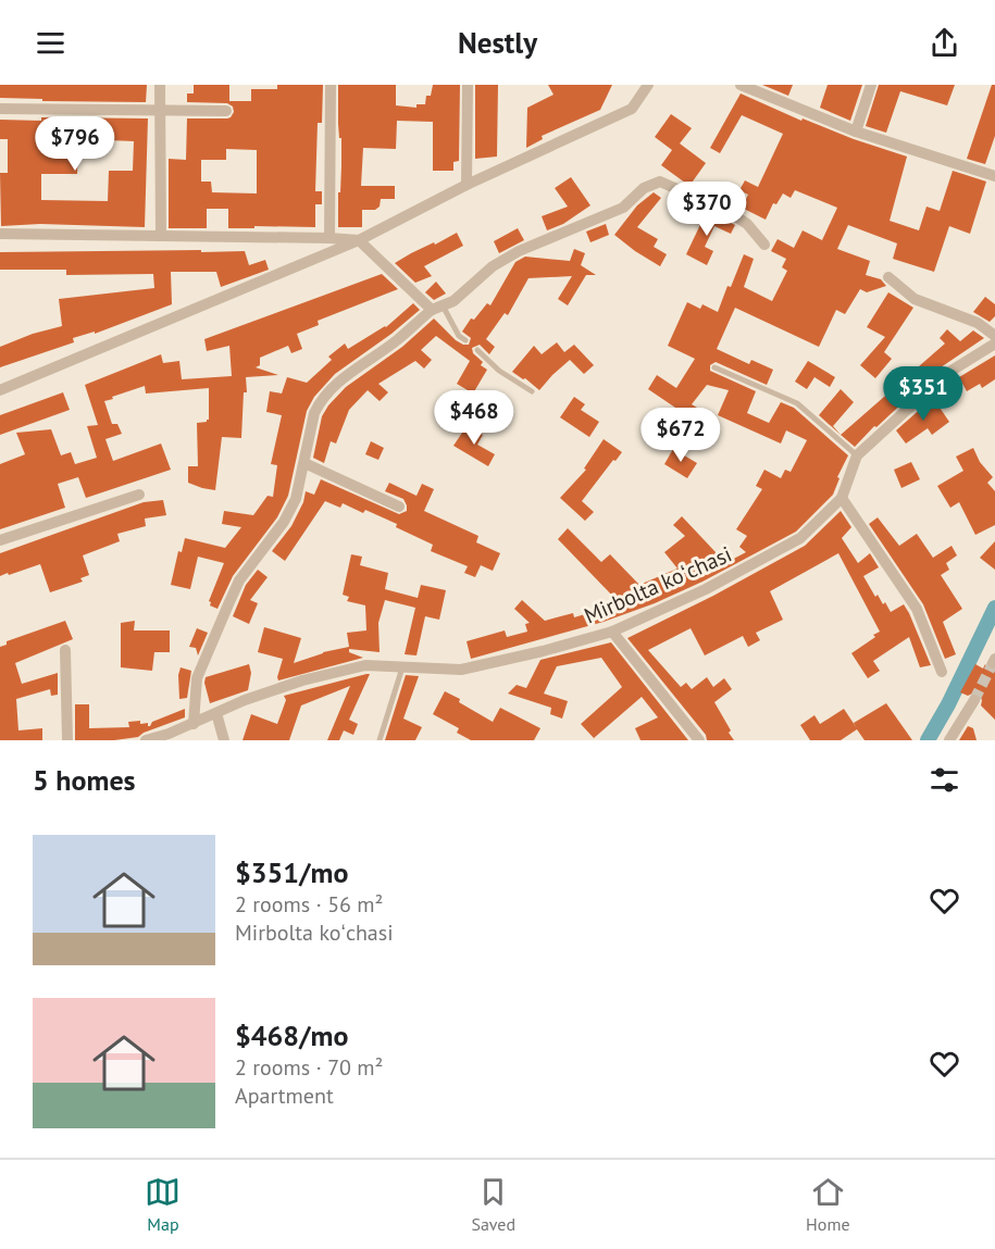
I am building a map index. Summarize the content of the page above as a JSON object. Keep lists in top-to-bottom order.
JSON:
{
  "streets": {
    "street": ["Mirbolta koʻchasi"]
  },
  "page": {
    "header": "Nestly",
    "price": [
      "$796",
      "$370",
      "$351",
      "$468",
      "$672"
    ],
    "heading": "5 homes",
    "list": [
      {
        "name": "$351/mo",
        "note": "2 rooms · 56 m² · Mirbolta koʻchasi"
      },
      {
        "name": "$468/mo",
        "note": "2 rooms · 70 m² · Apartment"
      }
    ],
    "tabs": ["Map", "Saved", "Home"]
  }
}
